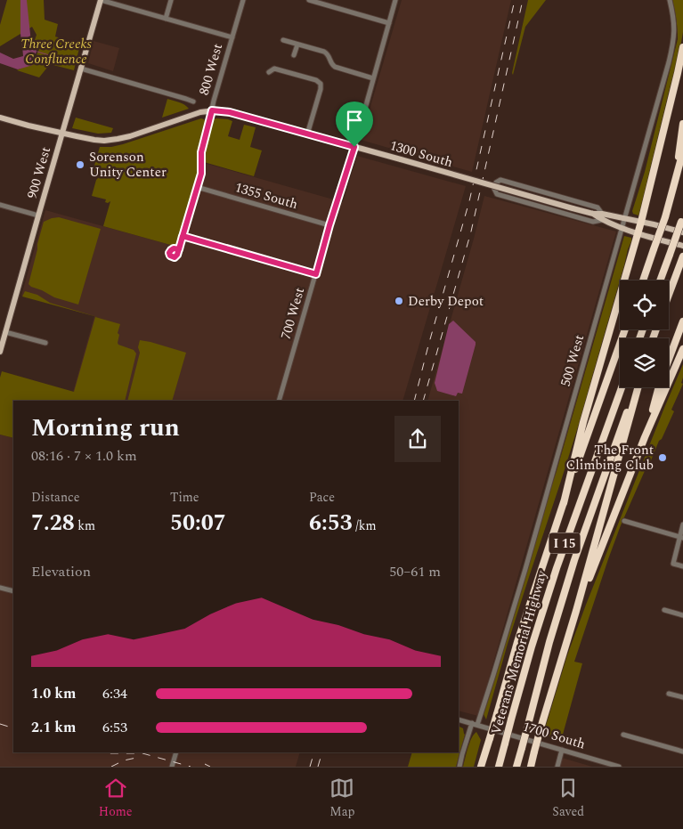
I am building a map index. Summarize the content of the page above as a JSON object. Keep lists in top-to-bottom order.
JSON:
{
  "streets": {
    "highway": ["I 15", "Veterans Memorial Highway"],
    "main road": ["1300 South", "900 West"],
    "street": [
      "800 West",
      "1355 South",
      "700 West",
      "500 West",
      "1700 South"
    ]
  },
  "crossings": [
    ["800 West", "1300 South"],
    ["800 West", "1355 South"],
    ["1300 South", "700 West"],
    ["1300 South", "500 West"],
    ["1355 South", "700 West"],
    ["500 West", "1700 South"]
  ],
  "parks": ["Three Creeks Confluence"],
  "places": ["Sorenson Unity Center", "Derby Depot", "The Front Climbing Club"],
  "page": {
    "heading": ["Morning run", "08:16 · 7 × 1.0 km"],
    "stats": [
      ["Distance", "7.28 km"],
      ["Time", "50:07"],
      ["Pace", "6:53 /km"]
    ],
    "chart": ["Elevation", "50–61 m"],
    "list": [
      {
        "name": "1.0 km",
        "note": "6:34"
      },
      {
        "name": "2.1 km",
        "note": "6:53"
      }
    ],
    "tabs": ["Home", "Map", "Saved"]
  }
}
